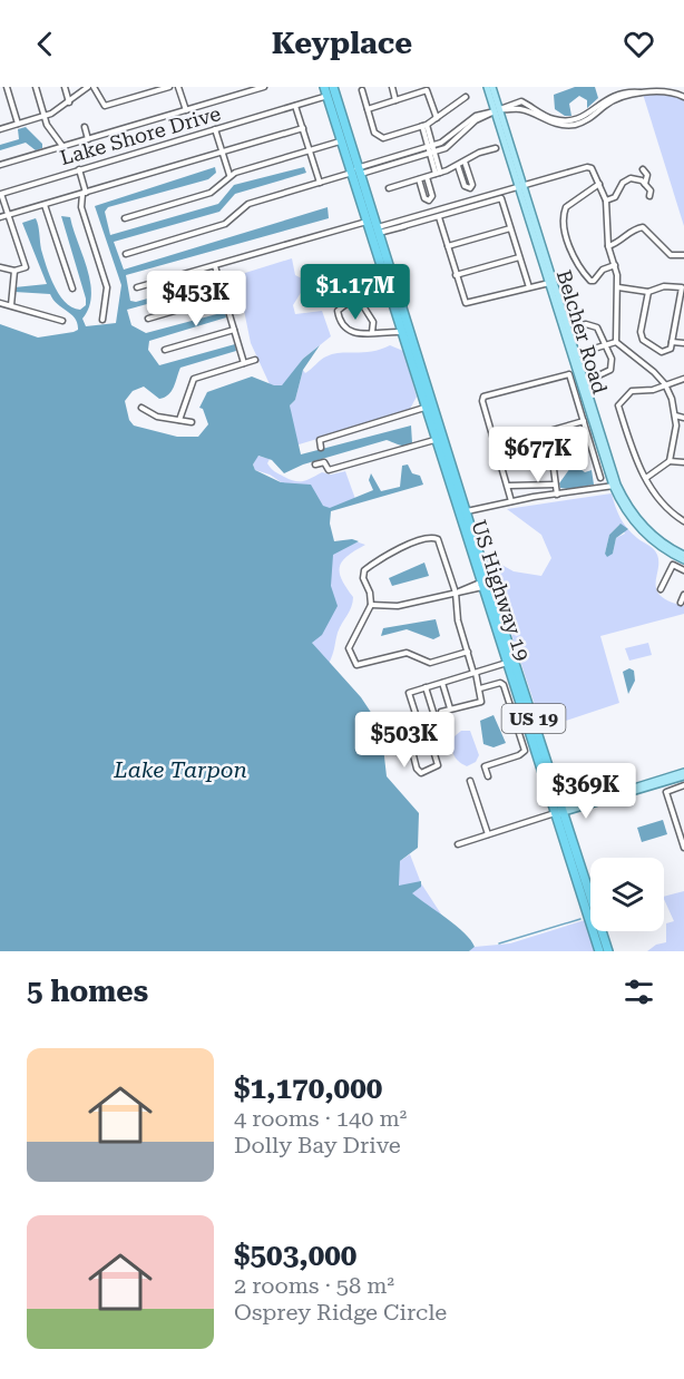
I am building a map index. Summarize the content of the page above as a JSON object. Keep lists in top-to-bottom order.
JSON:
{
  "streets": {
    "highway": ["US Highway 19", "US 19"],
    "main road": ["Belcher Road"],
    "street": ["Lake Shore Drive"]
  },
  "crossings": [
    ["Lake Shore Drive", "US Highway 19"]
  ],
  "water": ["Lake Tarpon"],
  "page": {
    "header": "Keyplace",
    "price": [
      "$1.17M",
      "$453K",
      "$677K",
      "$503K",
      "$369K"
    ],
    "heading": "5 homes",
    "list": [
      {
        "name": "$1,170,000",
        "note": "4 rooms · 140 m² · Dolly Bay Drive"
      },
      {
        "name": "$503,000",
        "note": "2 rooms · 58 m² · Osprey Ridge Circle"
      }
    ]
  }
}
